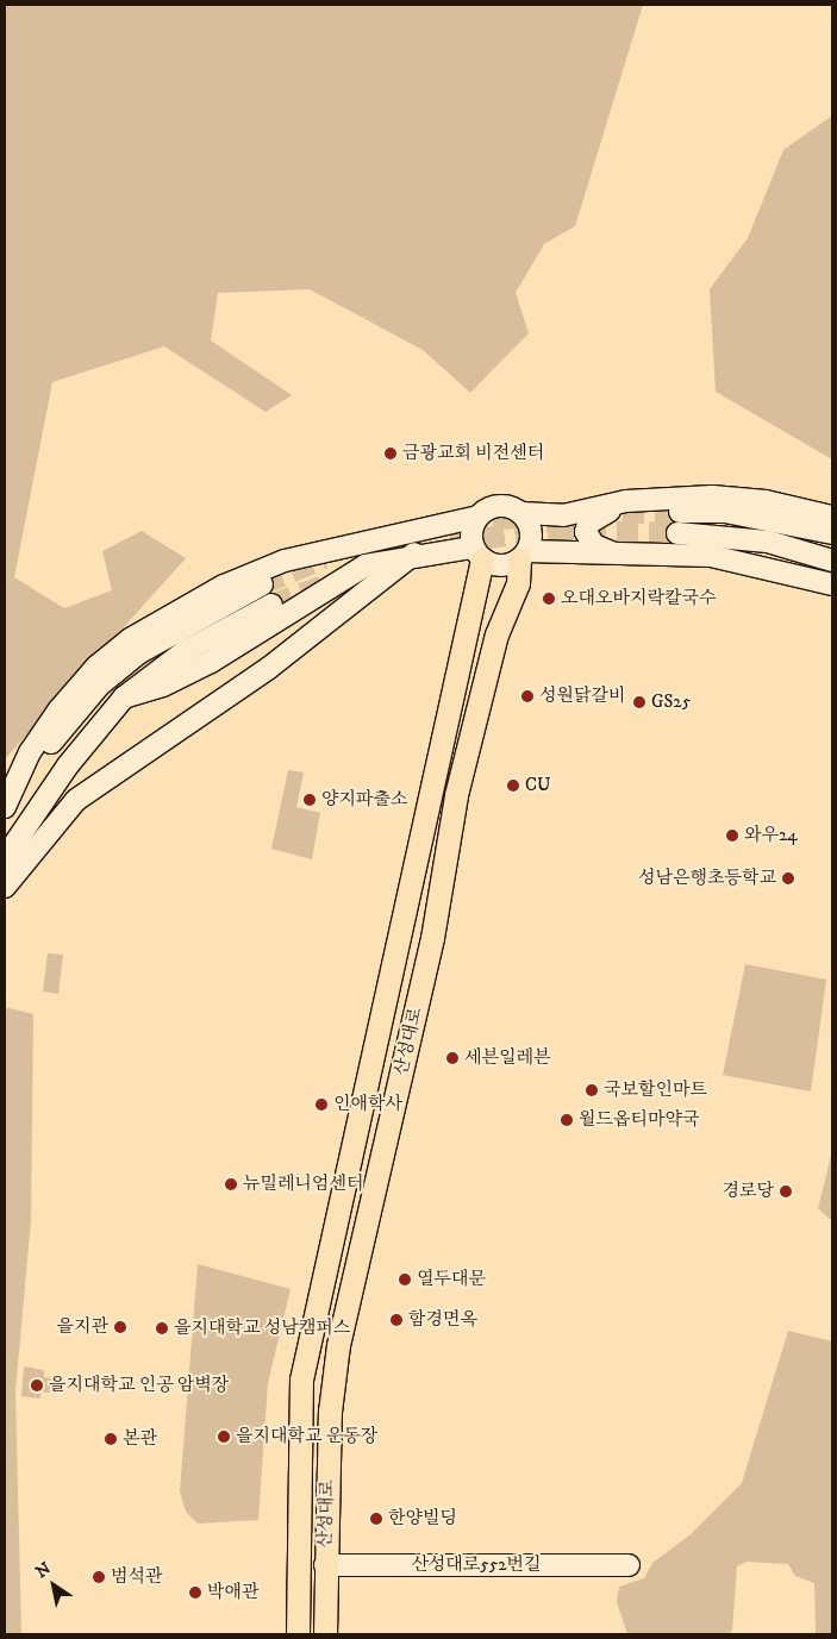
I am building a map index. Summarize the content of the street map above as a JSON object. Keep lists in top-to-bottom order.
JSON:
{
  "streets": {
    "main road": ["산성대로", "산성대로552번길"]
  },
  "crossings": [
    ["산성대로", "산성대로552번길"]
  ],
  "places": [
    "금광교회 비전센터",
    "오대오바지락칼국수",
    "성원닭갈비",
    "GS25",
    "CU",
    "양지파출소",
    "와우24",
    "성남은행초등학교",
    "세븐일레븐",
    "국보할인마트",
    "인애학사",
    "월드옵티마약국",
    "뉴밀레니엄센터",
    "경로당",
    "열두대문",
    "함경면옥",
    "을지관",
    "을지대학교 성남캠퍼스",
    "을지대학교 인공 암벽장",
    "을지대학교 운동장",
    "본관",
    "한양빌딩",
    "범석관",
    "박애관"
  ],
  "north": "top left"
}
